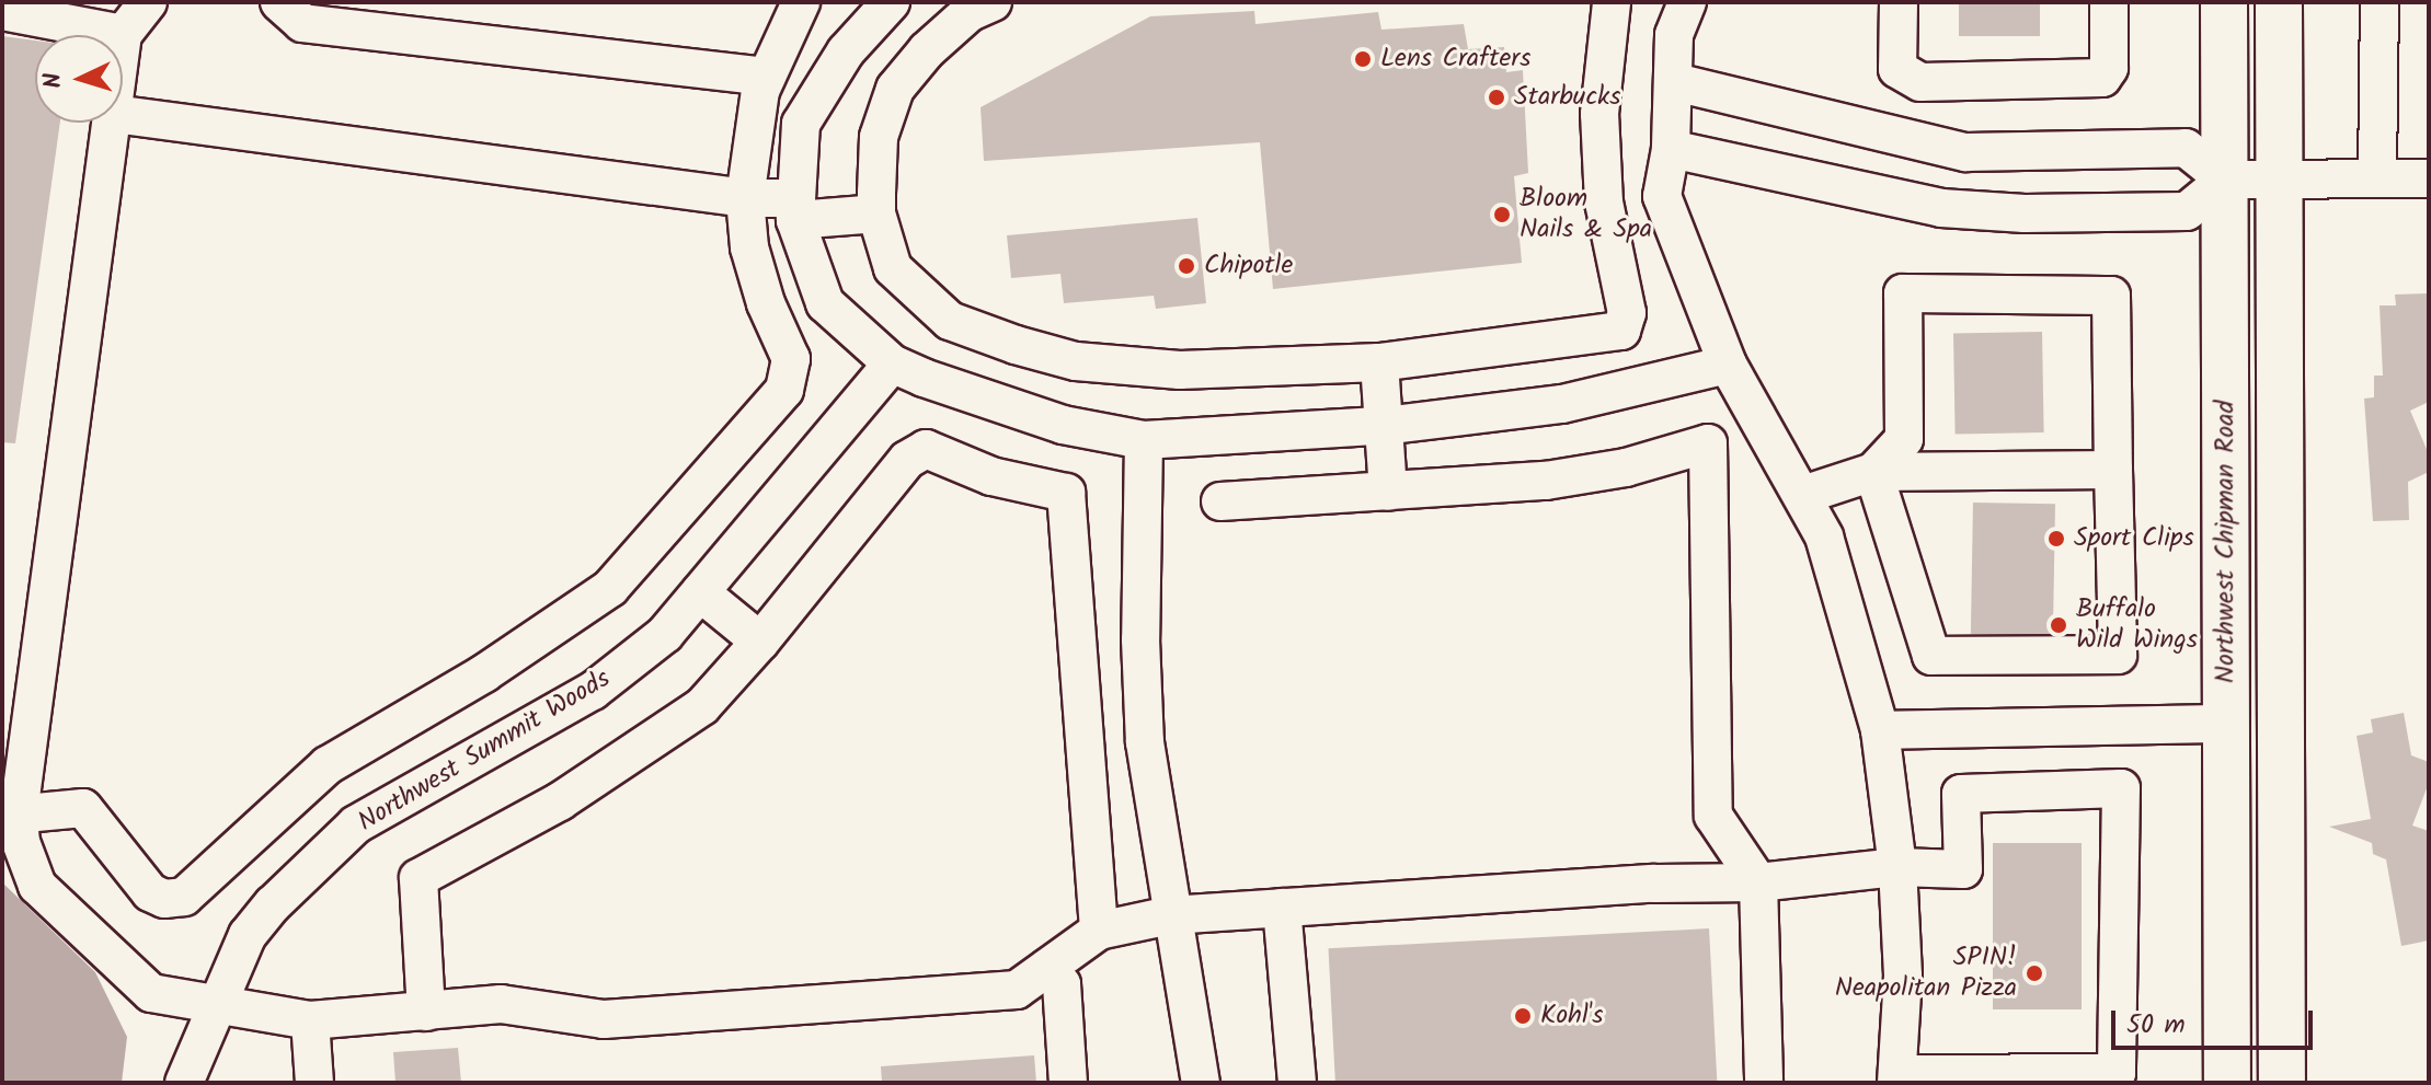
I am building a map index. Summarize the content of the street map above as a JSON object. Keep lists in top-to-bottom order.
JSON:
{
  "streets": {
    "main road": ["Northwest Chipman Road"],
    "street": ["Northwest Summit Woods"]
  },
  "places": [
    "Lens Crafters",
    "Starbucks",
    "Bloom Nails & Spa",
    "Chipotle",
    "Sport Clips",
    "Buffalo Wild Wings",
    "SPIN! Neapolitan Pizza",
    "Kohl's"
  ],
  "scale_bar": "50 m",
  "north": "left"
}
